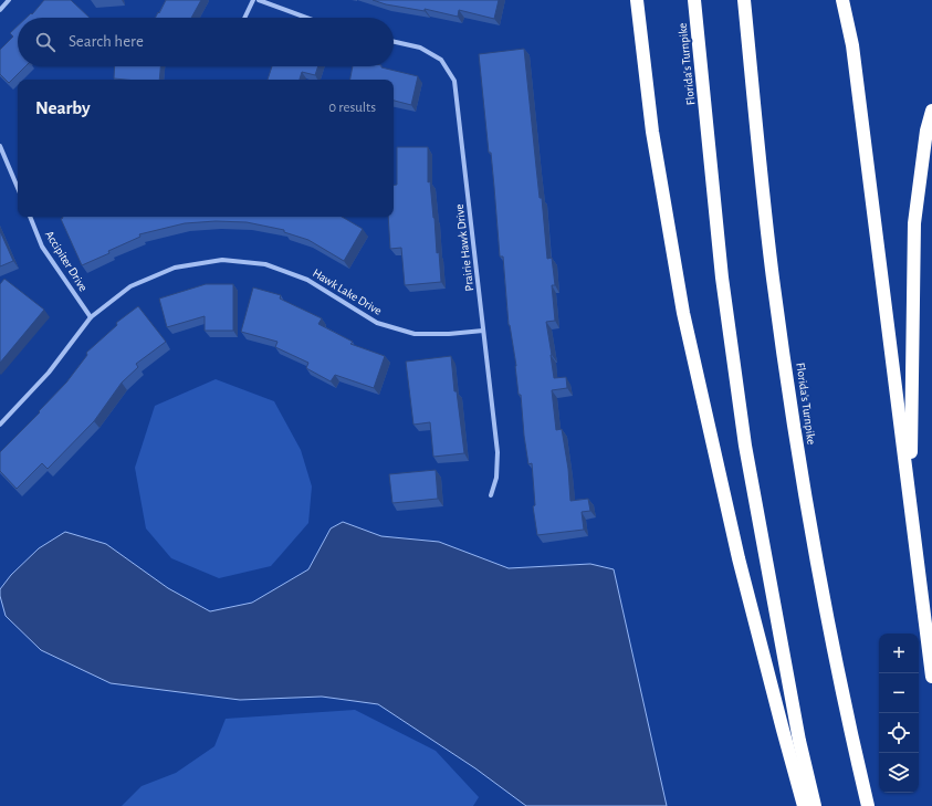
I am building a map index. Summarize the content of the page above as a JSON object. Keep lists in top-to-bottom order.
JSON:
{
  "streets": {
    "highway": ["Florida's Turnpike"],
    "street": ["Prairie Hawk Drive", "Accipiter Drive", "Hawk Lake Drive"]
  },
  "crossings": [
    ["Prairie Hawk Drive", "Hawk Lake Drive"],
    ["Accipiter Drive", "Hawk Lake Drive"]
  ],
  "page": {
    "search": "Search here",
    "heading": ["Nearby", "0 results"],
    "map_buttons": ["+", "−"]
  }
}
